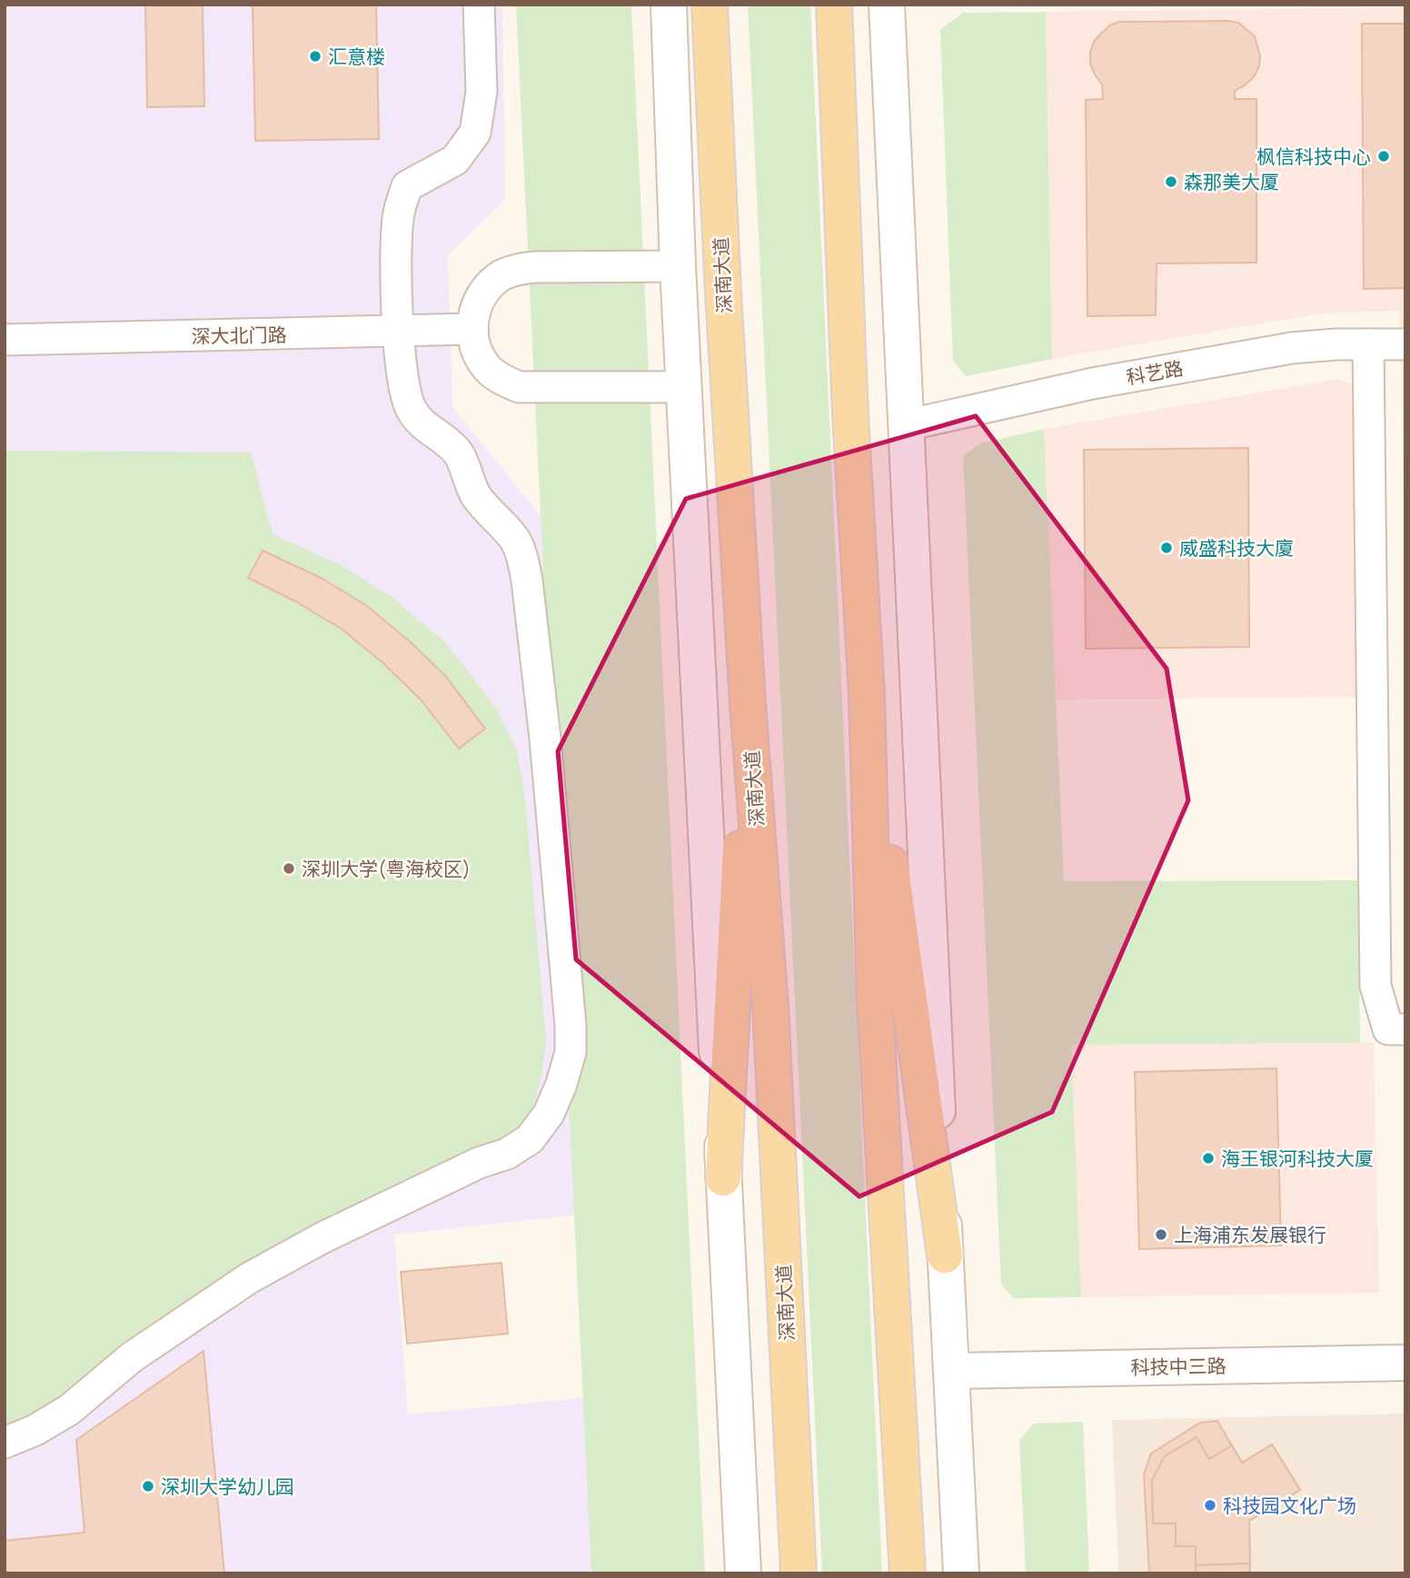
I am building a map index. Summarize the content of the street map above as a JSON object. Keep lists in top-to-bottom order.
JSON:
{
  "streets": {
    "main road": ["深南大道", "科技中三路"],
    "street": ["深大北门路", "科艺路"]
  },
  "places": [
    "汇意楼",
    "枫信科技中心",
    "森那美大厦",
    "威盛科技大廈",
    "深圳大学(粤海校区)",
    "海王银河科技大厦",
    "上海浦东发展银行",
    "深圳大学幼儿园",
    "科技园文化广场"
  ]
}
